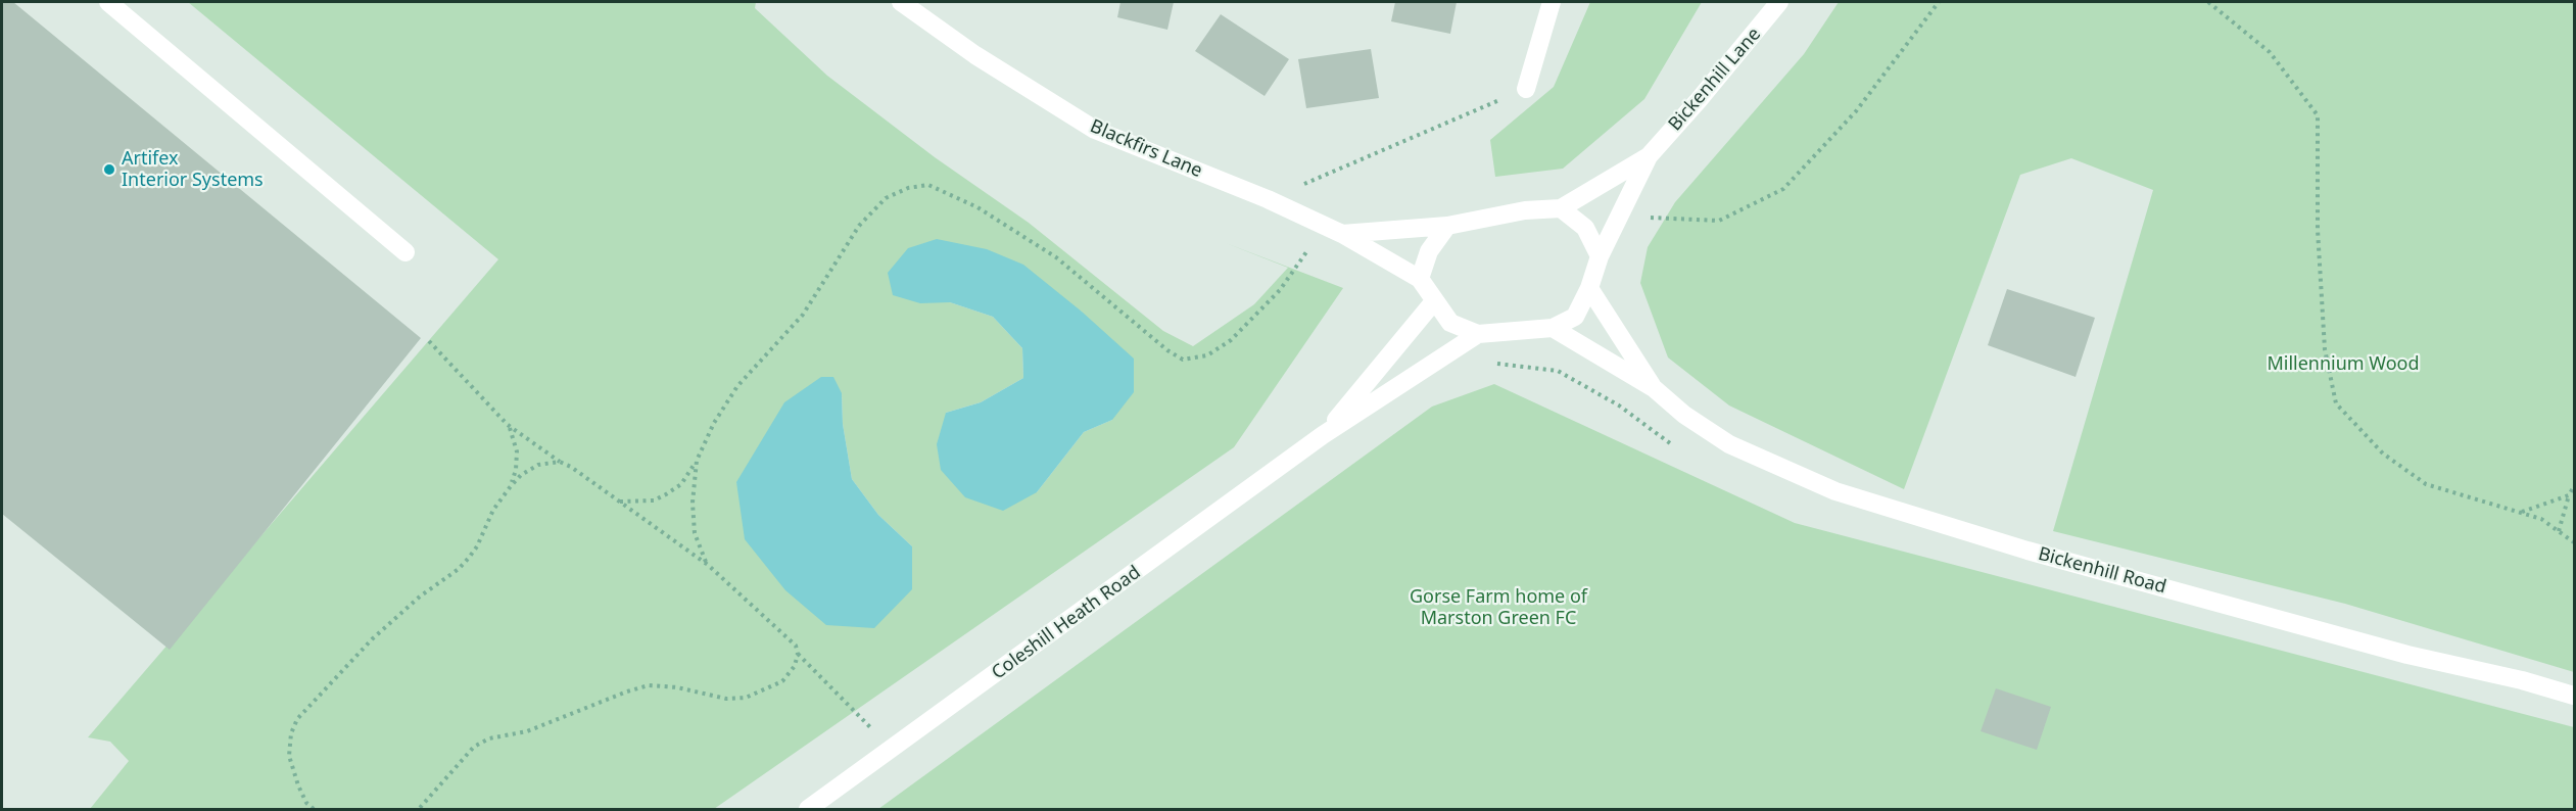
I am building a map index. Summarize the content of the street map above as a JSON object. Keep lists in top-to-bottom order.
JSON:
{
  "streets": {
    "street": [
      "Bickenhill Lane",
      "Blackfirs Lane",
      "Bickenhill Road",
      "Coleshill Heath Road"
    ]
  },
  "crossings": [
    ["Bickenhill Lane", "Blackfirs Lane"],
    ["Bickenhill Lane", "Bickenhill Road"],
    ["Bickenhill Lane", "Coleshill Heath Road"],
    ["Blackfirs Lane", "Bickenhill Road"],
    ["Blackfirs Lane", "Coleshill Heath Road"],
    ["Bickenhill Road", "Coleshill Heath Road"]
  ],
  "parks": ["Millennium Wood", "Gorse Farm home of Marston Green FC"],
  "places": ["Artifex Interior Systems"]
}
